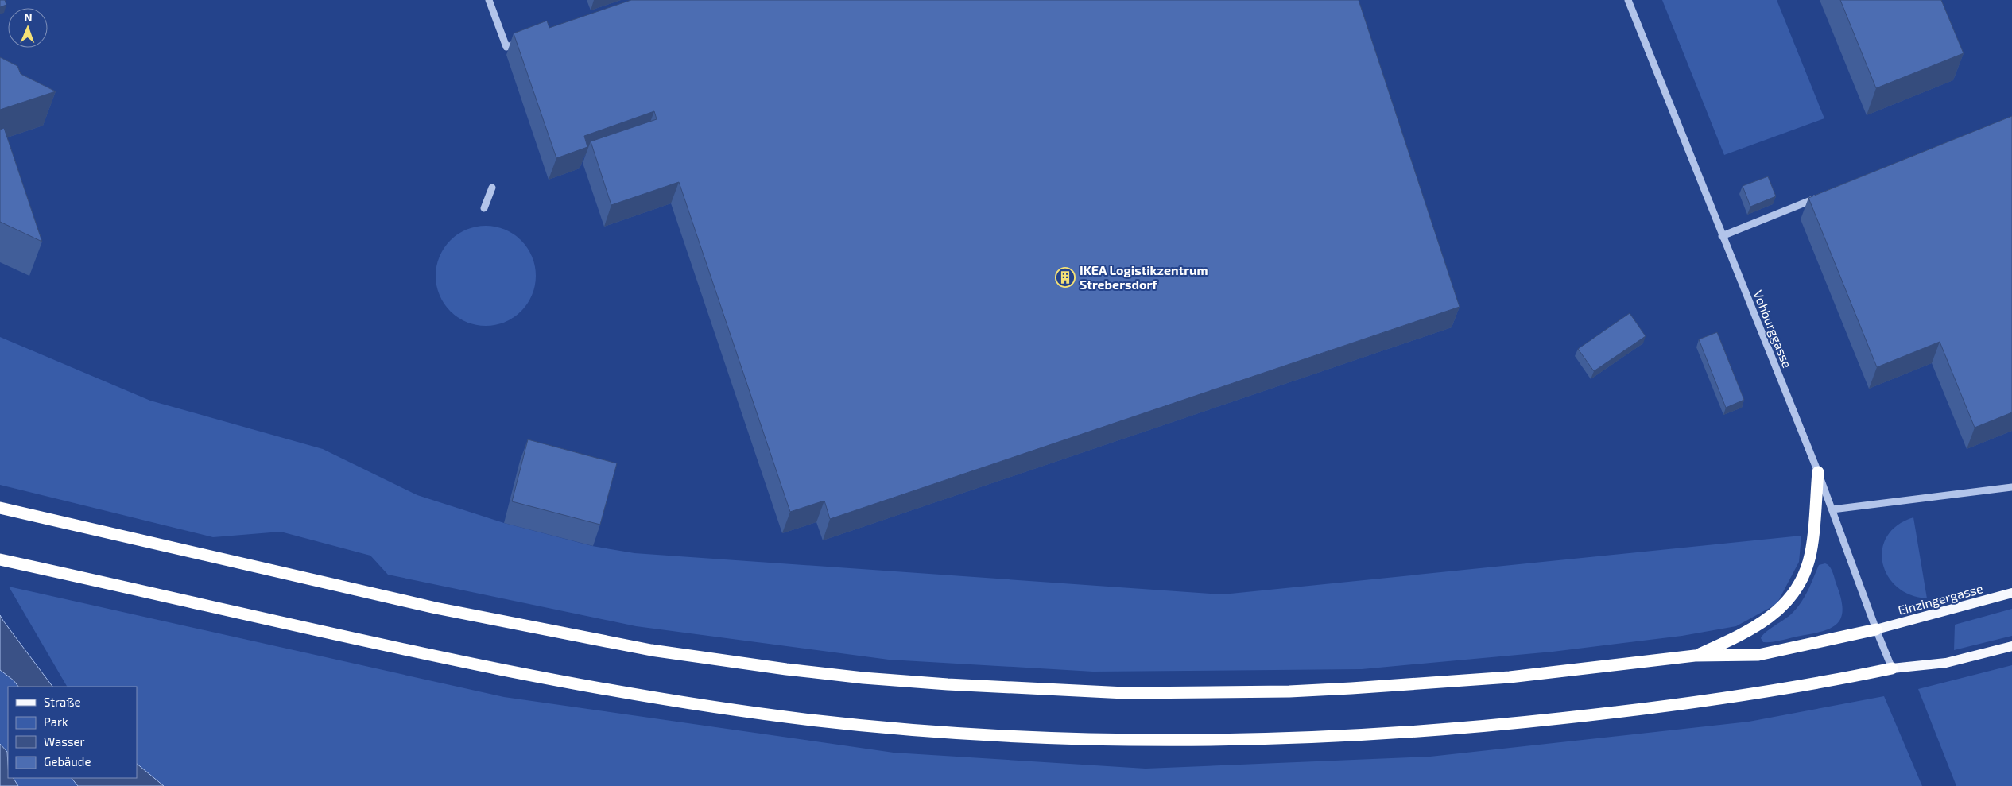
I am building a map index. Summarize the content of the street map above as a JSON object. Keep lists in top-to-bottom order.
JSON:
{
  "streets": {
    "main road": ["Einzingergasse"],
    "street": ["Vohburggasse"]
  },
  "crossings": [
    ["Vohburggasse", "Einzingergasse"]
  ],
  "places": {
    "building": ["IKEA Logistikzentrum Strebersdorf"]
  },
  "legend": [
    "Straße",
    "Park",
    "Wasser",
    "Gebäude"
  ],
  "north": "top"
}
